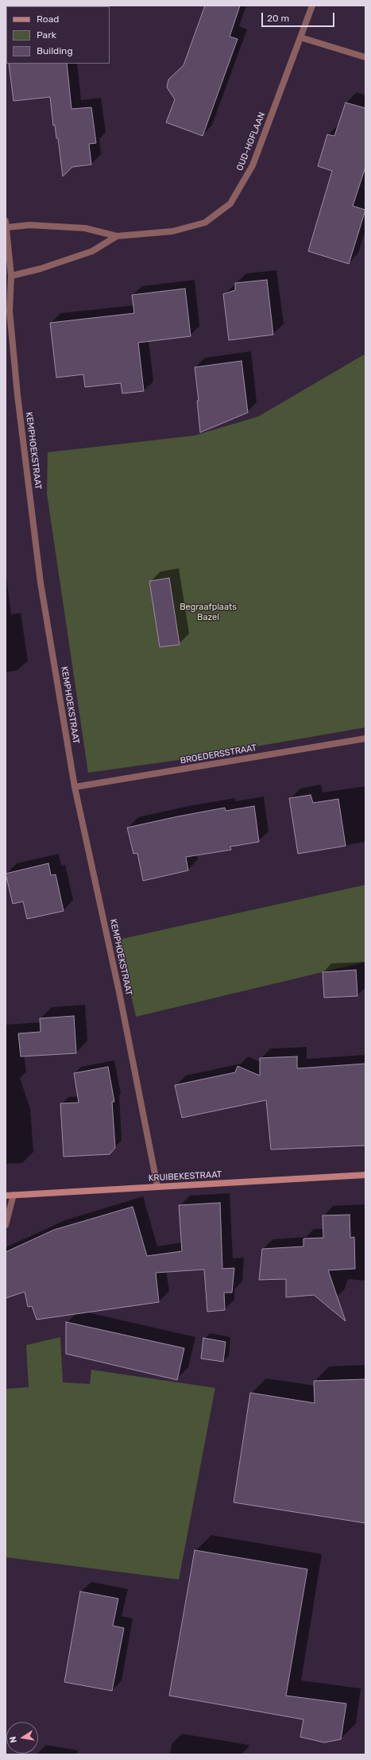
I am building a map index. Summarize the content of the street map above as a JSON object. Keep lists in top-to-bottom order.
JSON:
{
  "streets": {
    "main road": ["KRUIBEKESTRAAT"],
    "street": ["OUD-HOFLAAN", "KEMPHOEKSTRAAT", "BROEDERSSTRAAT"]
  },
  "crossings": [
    ["OUD-HOFLAAN", "KEMPHOEKSTRAAT"],
    ["KEMPHOEKSTRAAT", "BROEDERSSTRAAT"],
    ["KEMPHOEKSTRAAT", "KRUIBEKESTRAAT"]
  ],
  "parks": ["Begraafplaats Bazel"],
  "legend": ["Road", "Park", "Building"],
  "scale_bar": "20 m",
  "north": "left"
}
